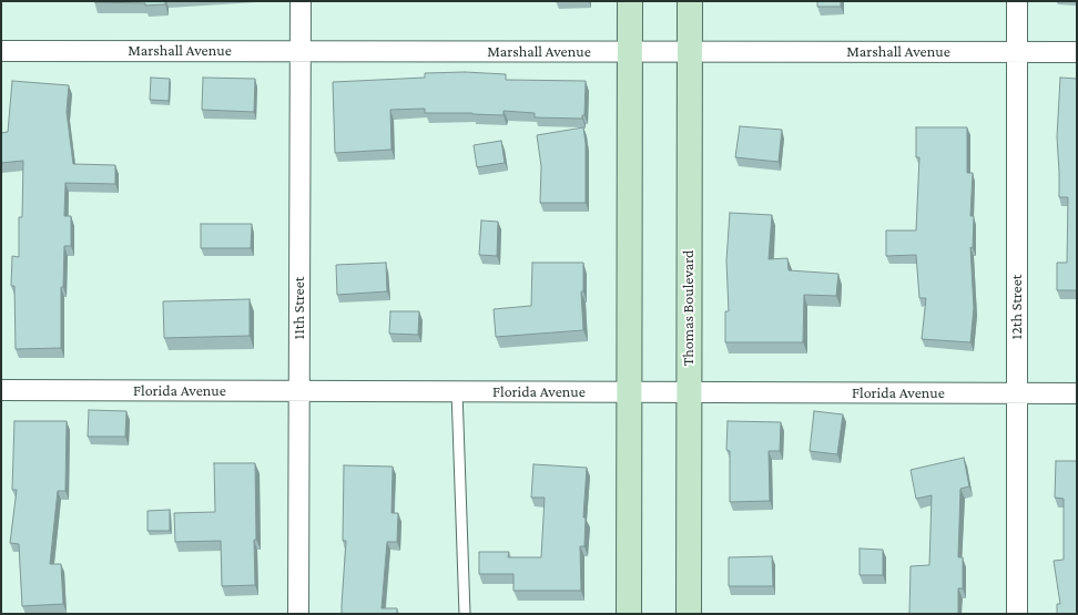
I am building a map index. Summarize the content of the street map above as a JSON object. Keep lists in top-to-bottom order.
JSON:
{
  "streets": {
    "main road": ["Thomas Boulevard"],
    "street": [
      "Marshall Avenue",
      "12th Street",
      "11th Street",
      "Florida Avenue"
    ]
  },
  "crossings": [
    ["Marshall Avenue", "12th Street"],
    ["Marshall Avenue", "11th Street"],
    ["Marshall Avenue", "Thomas Boulevard"],
    ["12th Street", "Florida Avenue"],
    ["11th Street", "Florida Avenue"],
    ["Thomas Boulevard", "Florida Avenue"]
  ]
}
